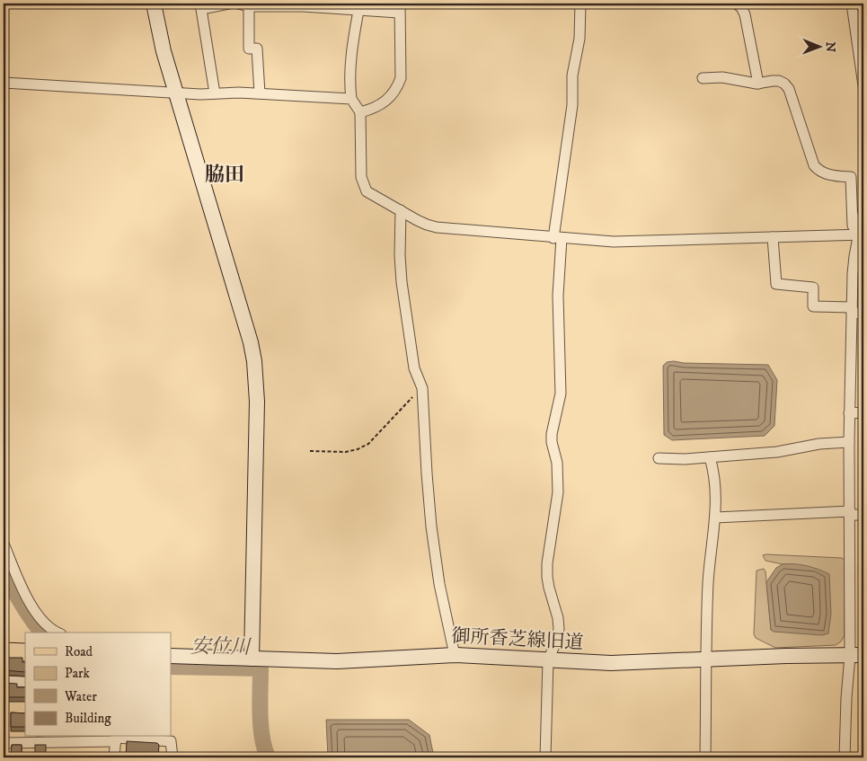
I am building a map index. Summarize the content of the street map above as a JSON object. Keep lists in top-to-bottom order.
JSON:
{
  "streets": {
    "street": ["御所香芝線旧道"]
  },
  "districts": ["脇田"],
  "water": ["安位川"],
  "legend": [
    "Road",
    "Park",
    "Water",
    "Building"
  ],
  "north": "right"
}
